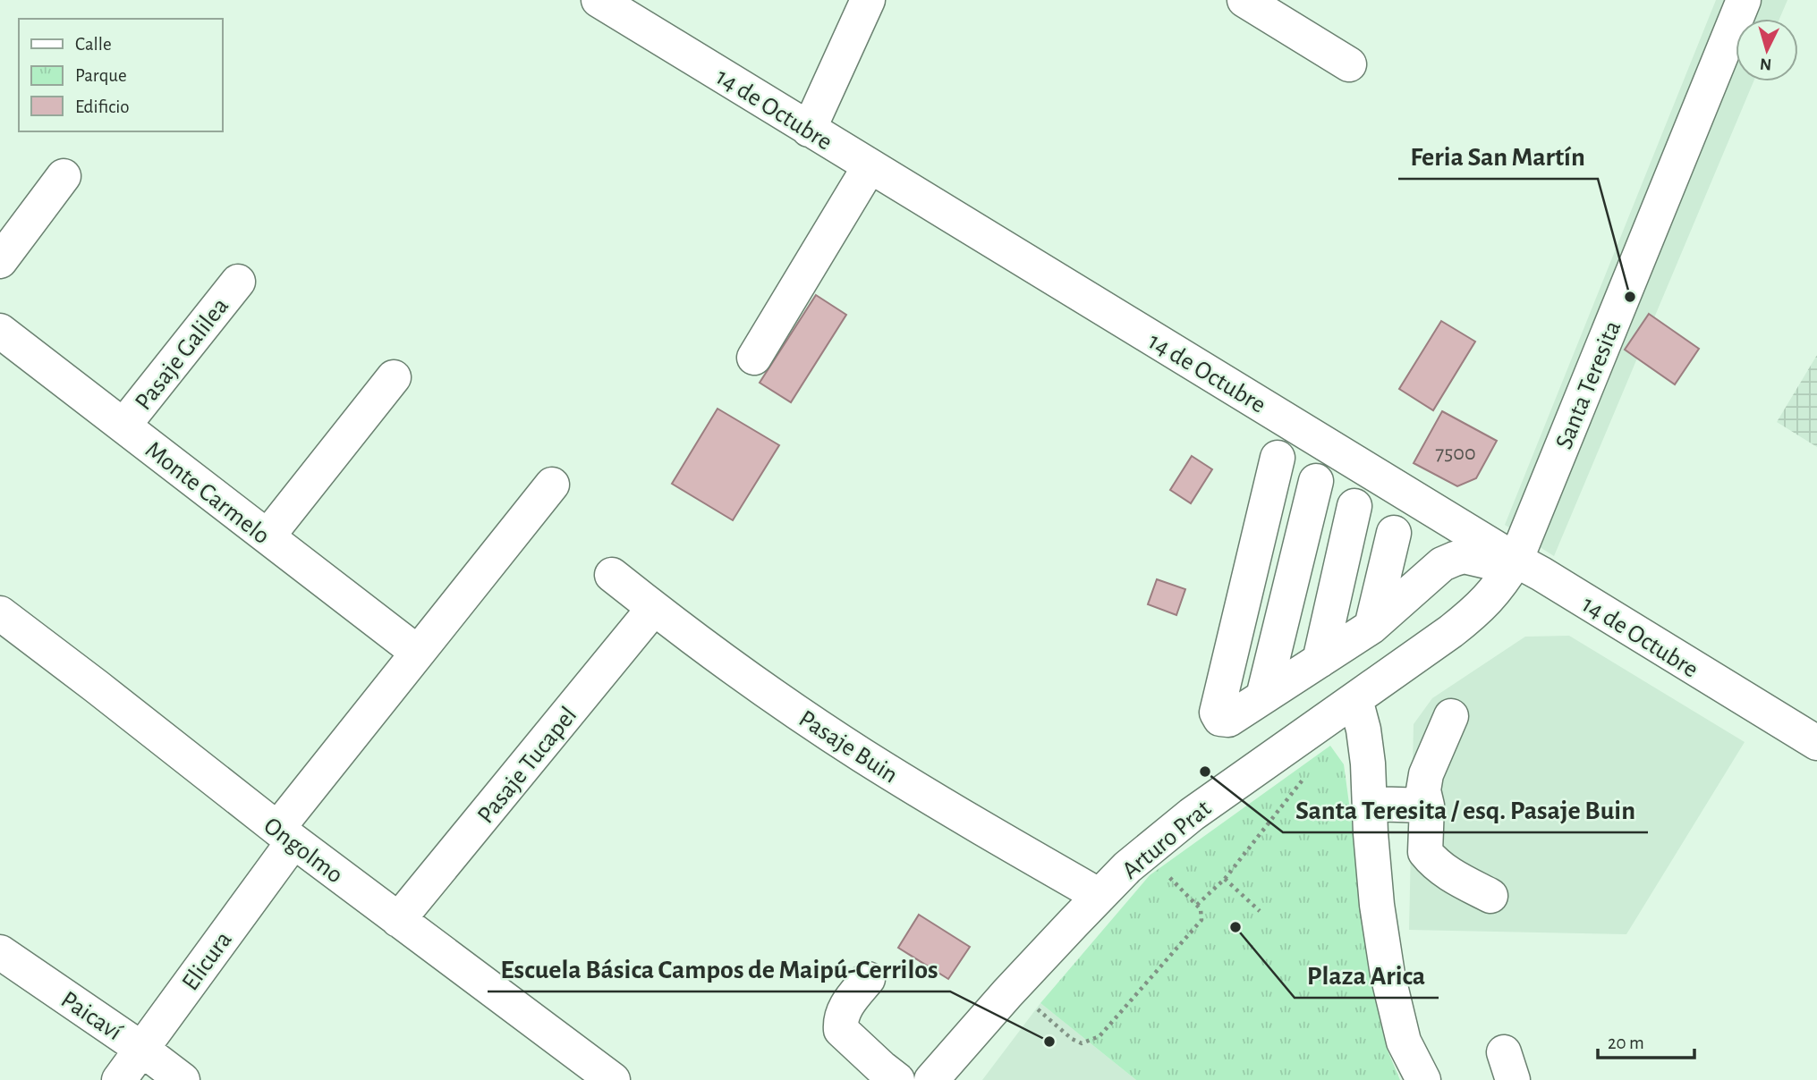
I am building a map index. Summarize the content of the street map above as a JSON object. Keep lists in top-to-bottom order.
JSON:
{
  "streets": {
    "street": [
      "14 de Octubre",
      "Pasaje Galilea",
      "Santa Teresita",
      "Monte Carmelo",
      "Pasaje Buin",
      "Pasaje Tucapel",
      "Arturo Prat",
      "Ongolmo",
      "Elicura",
      "Paicaví"
    ]
  },
  "crossings": [
    ["14 de Octubre", "Santa Teresita"],
    ["14 de Octubre", "Arturo Prat"],
    ["Pasaje Galilea", "Monte Carmelo"],
    ["Santa Teresita", "Arturo Prat"],
    ["Monte Carmelo", "Elicura"],
    ["Pasaje Buin", "Pasaje Tucapel"],
    ["Pasaje Buin", "Arturo Prat"],
    ["Pasaje Tucapel", "Ongolmo"],
    ["Ongolmo", "Elicura"],
    ["Elicura", "Paicaví"]
  ],
  "places": [
    "Feria San Martín",
    "Santa Teresita / esq. Pasaje Buin",
    "Plaza Arica",
    "Escuela Básica Campos de Maipú-Cerrilos"
  ],
  "house_numbers": ["7500"],
  "legend": ["Calle", "Parque", "Edificio"],
  "scale_bar": "20 m",
  "north": "bottom"
}
